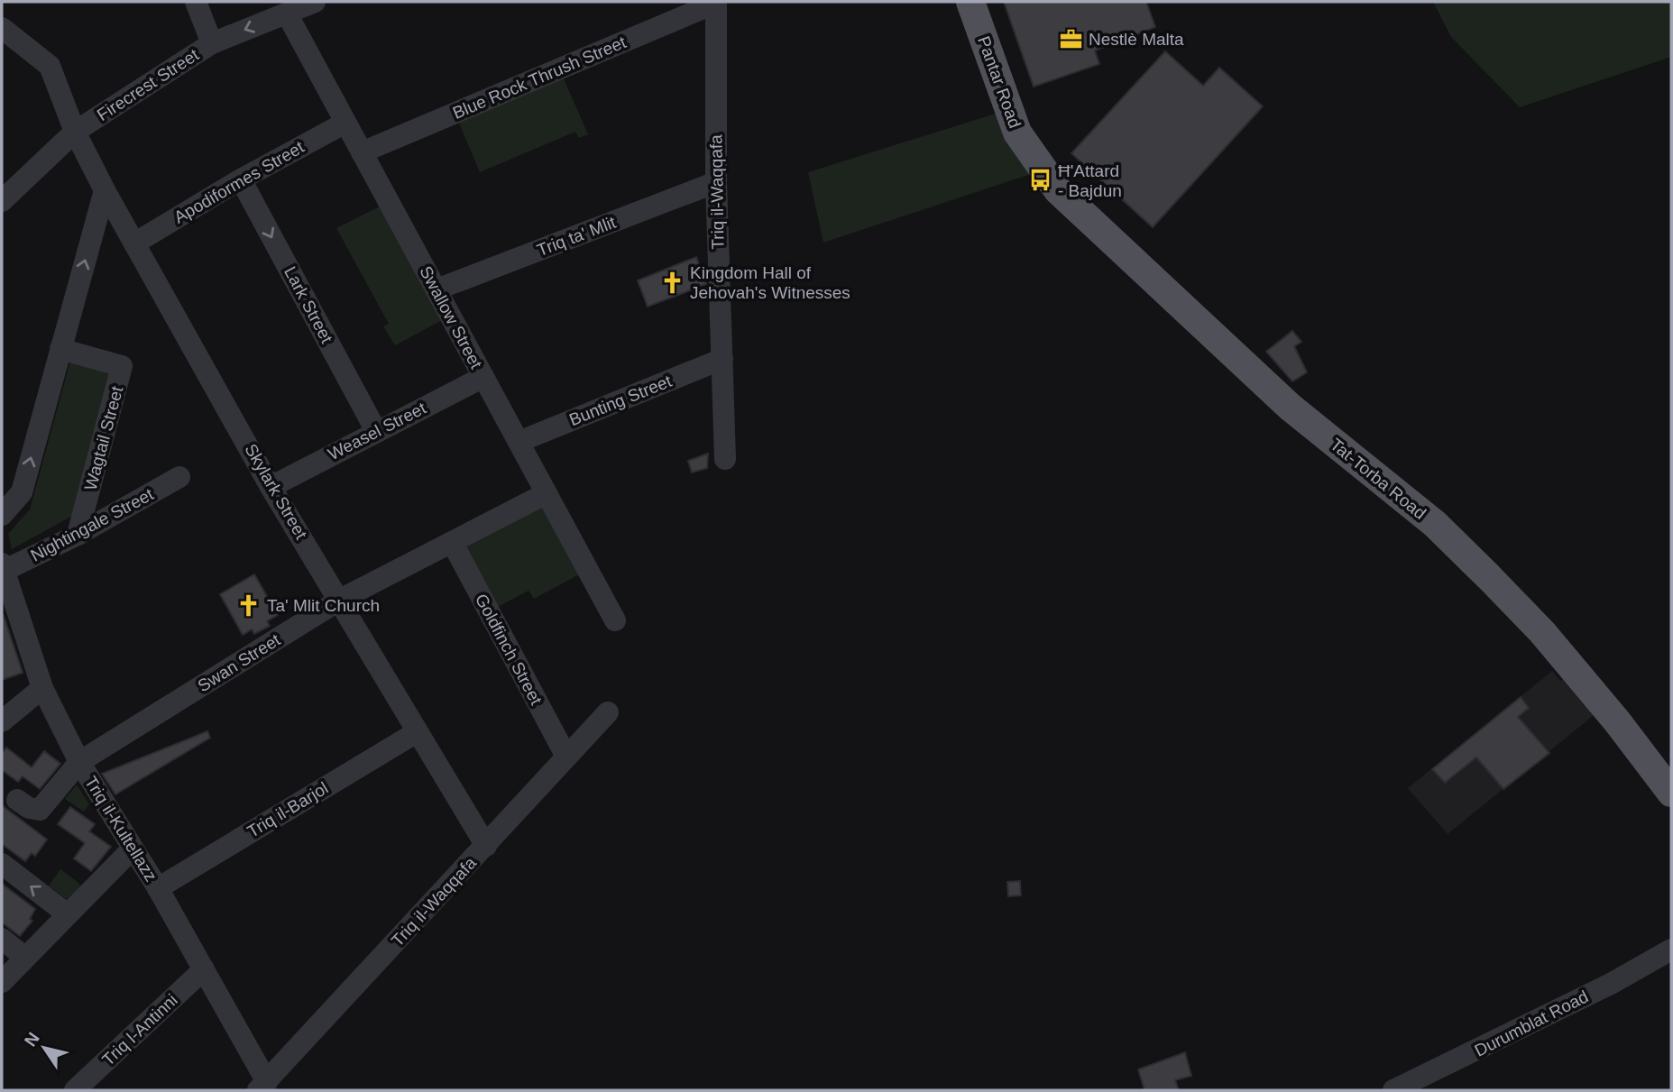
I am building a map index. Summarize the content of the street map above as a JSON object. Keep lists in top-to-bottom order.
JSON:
{
  "streets": {
    "main road": ["Pantar Road", "Tat-Torba Road"],
    "street": [
      "Blue Rock Thrush Street",
      "Firecrest Street",
      "Apodiformes Street",
      "Triq il-Waqqafa",
      "Triq ta' Mlit",
      "Lark Street",
      "Swallow Street",
      "Bunting Street",
      "Weasel Street",
      "Wagtail Street",
      "Skylark Street",
      "Nightingale Street",
      "Goldfinch Street",
      "Swan Street",
      "Triq il-Barjol",
      "Triq il-Kultellazz",
      "Durumblat Road",
      "Triq l-Antinni"
    ]
  },
  "crossings": [
    ["Blue Rock Thrush Street", "Triq il-Waqqafa"],
    ["Blue Rock Thrush Street", "Swallow Street"],
    ["Pantar Road", "Tat-Torba Road"],
    ["Firecrest Street", "Swallow Street"],
    ["Firecrest Street", "Skylark Street"],
    ["Apodiformes Street", "Lark Street"],
    ["Apodiformes Street", "Swallow Street"],
    ["Apodiformes Street", "Skylark Street"],
    ["Triq il-Waqqafa", "Triq ta' Mlit"],
    ["Triq il-Waqqafa", "Bunting Street"],
    ["Triq il-Waqqafa", "Skylark Street"],
    ["Triq il-Waqqafa", "Goldfinch Street"],
    ["Triq il-Waqqafa", "Triq il-Kultellazz"],
    ["Triq ta' Mlit", "Swallow Street"],
    ["Lark Street", "Weasel Street"],
    ["Swallow Street", "Bunting Street"],
    ["Swallow Street", "Weasel Street"],
    ["Swallow Street", "Swan Street"],
    ["Weasel Street", "Skylark Street"],
    ["Wagtail Street", "Nightingale Street"],
    ["Skylark Street", "Swan Street"],
    ["Skylark Street", "Triq il-Barjol"],
    ["Nightingale Street", "Triq il-Kultellazz"],
    ["Goldfinch Street", "Swan Street"],
    ["Swan Street", "Triq il-Kultellazz"],
    ["Triq il-Barjol", "Triq il-Kultellazz"],
    ["Triq il-Kultellazz", "Triq l-Antinni"]
  ],
  "one_way": ["Lark Street"],
  "places": {
    "office": ["Nestlè Malta"],
    "bus stop": ["Ħ'Attard - Bajdun"],
    "church": ["Kingdom Hall of Jehovah's Witnesses", "Ta' Mlit Church"]
  },
  "north": "top left"
}
